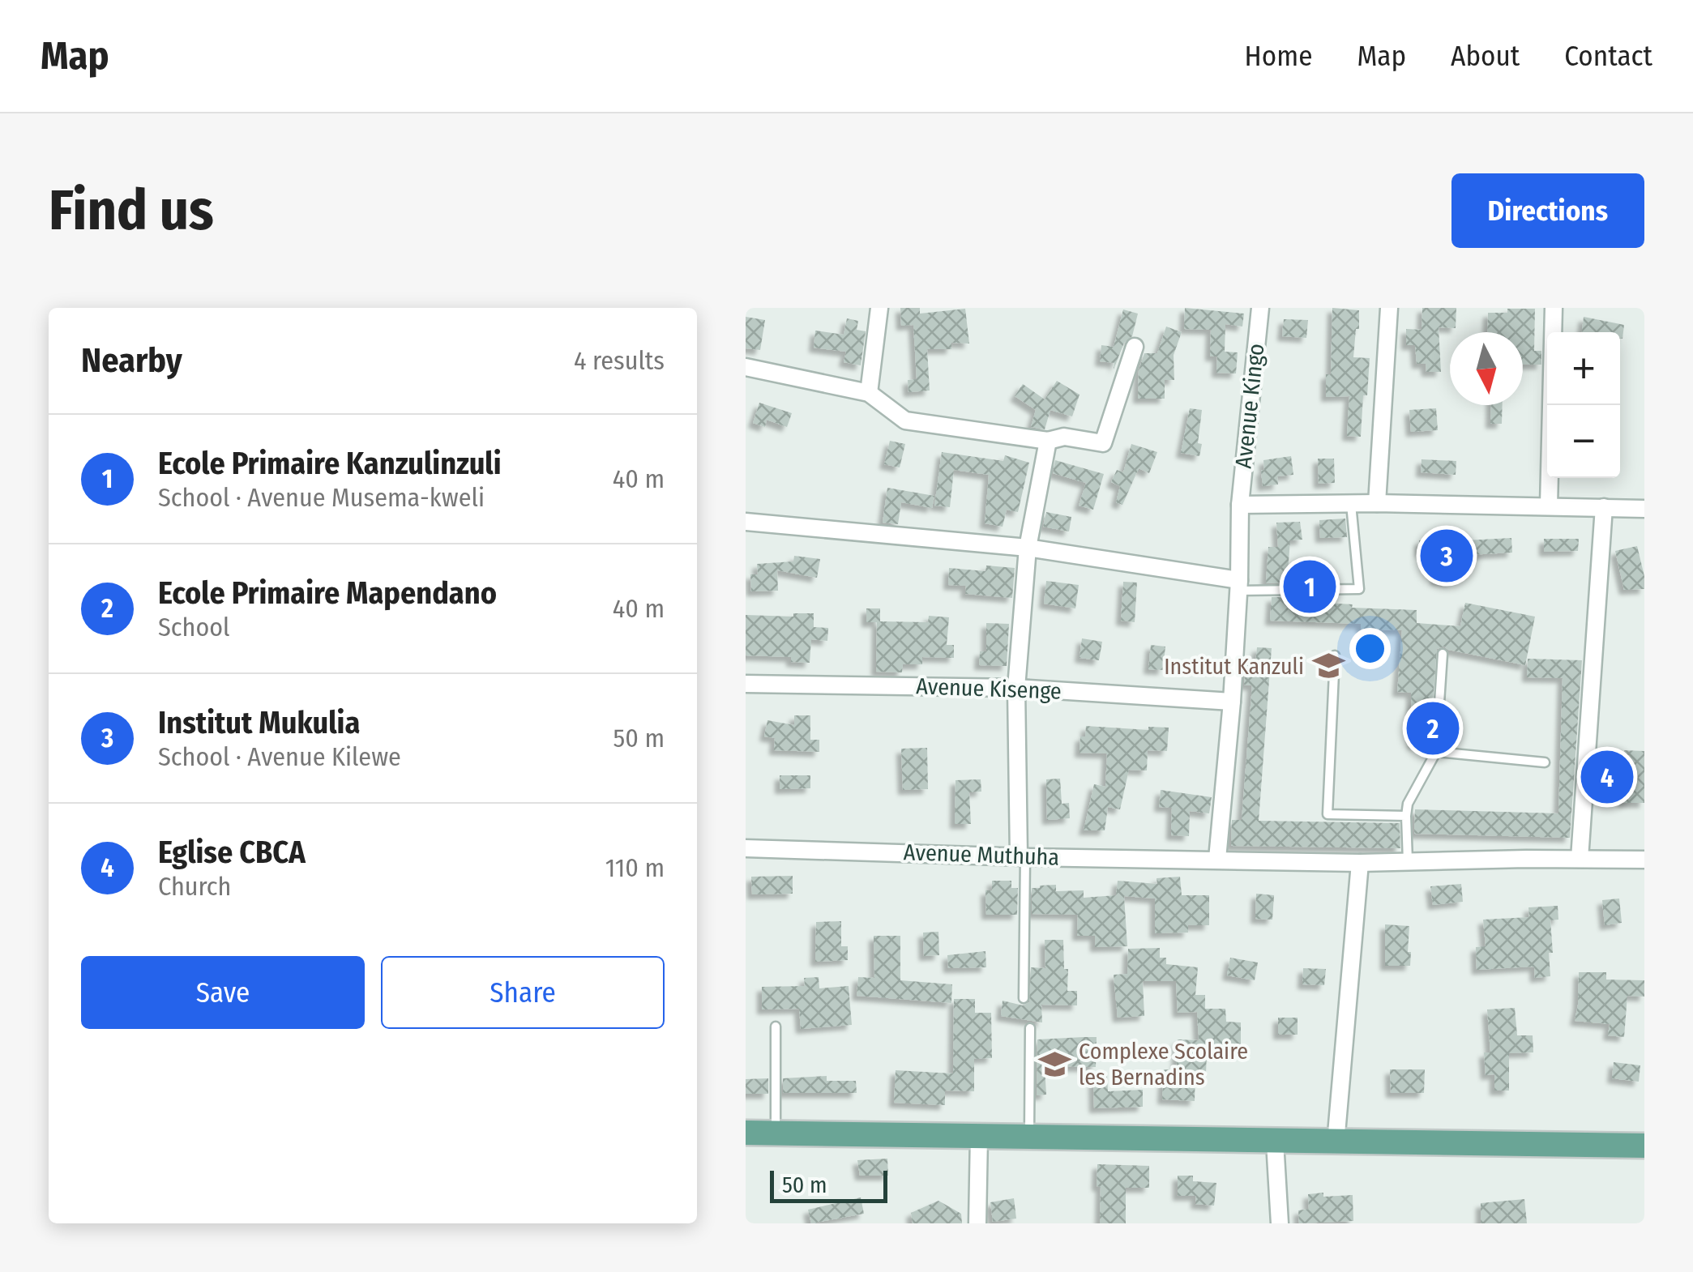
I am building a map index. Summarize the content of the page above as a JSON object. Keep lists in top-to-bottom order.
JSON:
{
  "streets": {
    "street": ["Avenue Kingo", "Avenue Kisenge", "Avenue Muthuha"]
  },
  "crossings": [
    ["Avenue Kingo", "Avenue Kisenge"],
    ["Avenue Kingo", "Avenue Muthuha"]
  ],
  "places": {
    "school or university": ["Institut Kanzuli", "Complexe Scolaire les Bernadins"]
  },
  "scale_bar": "50 m",
  "north": "bottom",
  "page": {
    "header": "Map",
    "nav": [
      "Home",
      "Map",
      "About",
      "Contact"
    ],
    "buttons": [
      "Directions",
      ["Save", "Share"]
    ],
    "title": "Find us",
    "heading": ["Nearby", "4 results"],
    "map_buttons": ["+", "−"],
    "list": [
      {
        "mark": "1",
        "name": "Ecole Primaire Kanzulinzuli",
        "note": "School · Avenue Musema-kweli",
        "value": "40 m"
      },
      {
        "mark": "2",
        "name": "Ecole Primaire Mapendano",
        "note": "School",
        "value": "40 m"
      },
      {
        "mark": "3",
        "name": "Institut Mukulia",
        "note": "School · Avenue Kilewe",
        "value": "50 m"
      },
      {
        "mark": "4",
        "name": "Eglise CBCA",
        "note": "Church",
        "value": "110 m"
      }
    ],
    "pins": [
      "3",
      "1",
      "2",
      "4"
    ],
    "scale": "50 m"
  }
}
